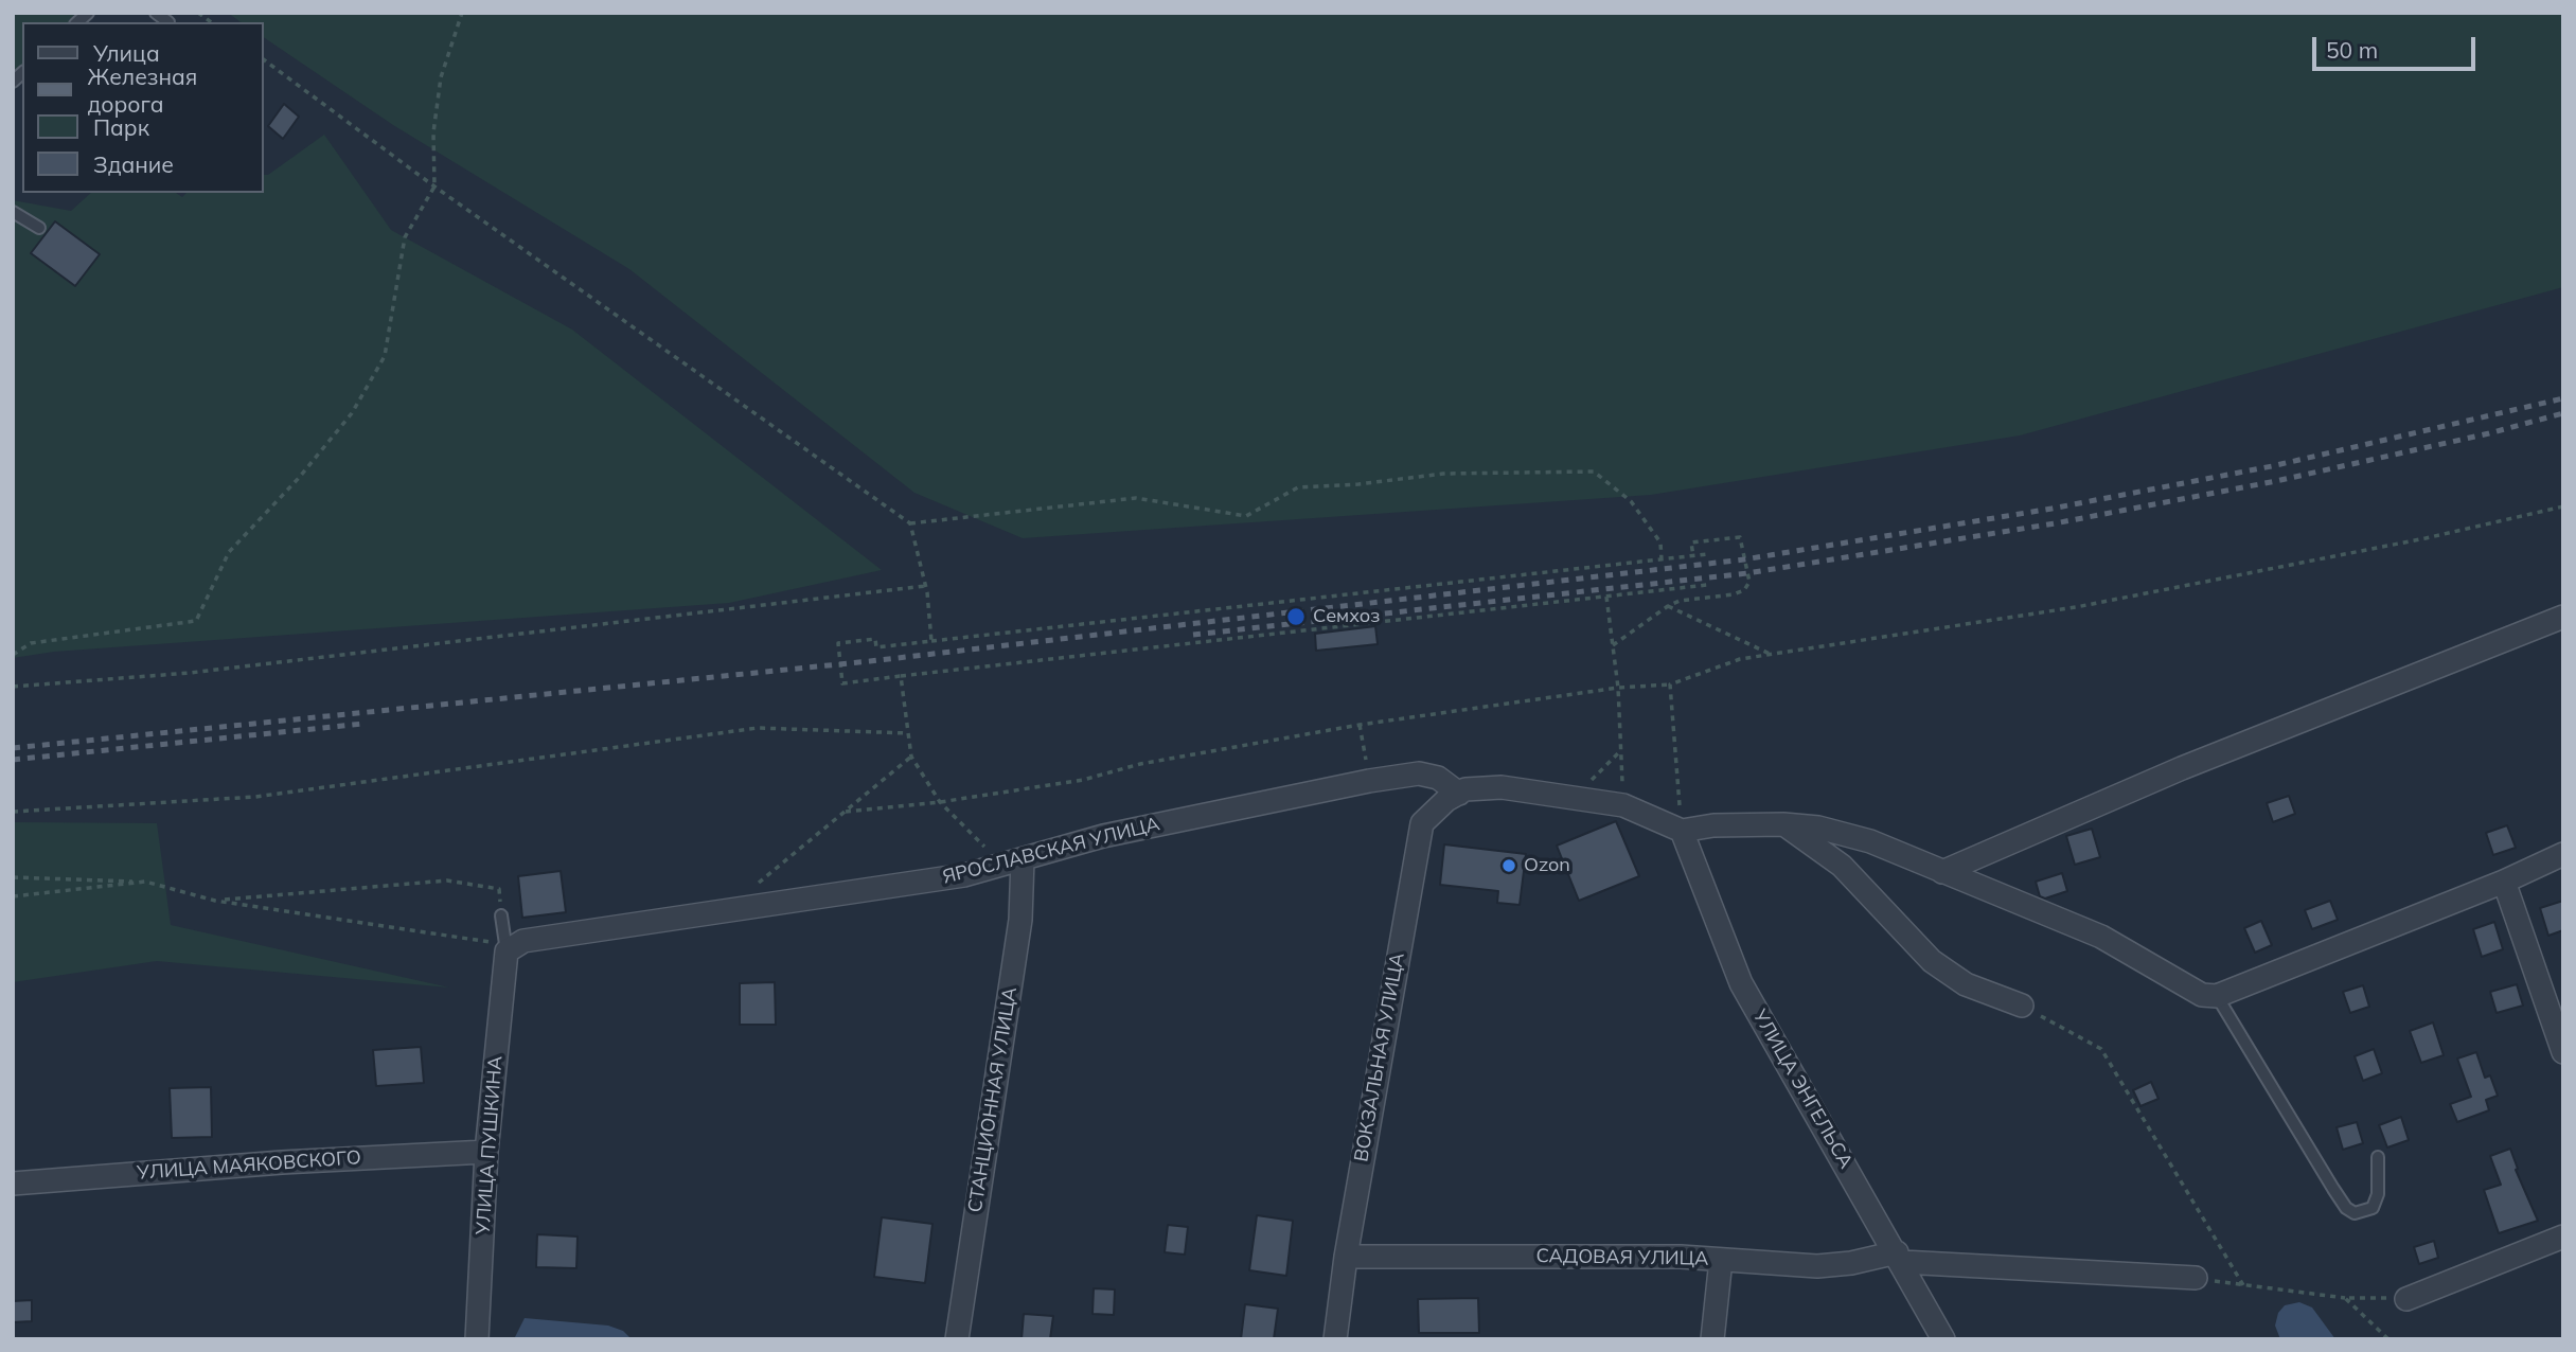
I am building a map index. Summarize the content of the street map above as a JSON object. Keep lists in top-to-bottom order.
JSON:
{
  "streets": {
    "street": [
      "ЯРОСЛАВСКАЯ УЛИЦА",
      "ВОКЗАЛЬНАЯ УЛИЦА",
      "УЛИЦА ЭНГЕЛЬСА",
      "СТАНЦИОННАЯ УЛИЦА",
      "УЛИЦА ПУШКИНА",
      "УЛИЦА МАЯКОВСКОГО",
      "САДОВАЯ УЛИЦА"
    ]
  },
  "crossings": [
    ["ЯРОСЛАВСКАЯ УЛИЦА", "ВОКЗАЛЬНАЯ УЛИЦА"],
    ["ЯРОСЛАВСКАЯ УЛИЦА", "СТАНЦИОННАЯ УЛИЦА"],
    ["ЯРОСЛАВСКАЯ УЛИЦА", "УЛИЦА ПУШКИНА"],
    ["ВОКЗАЛЬНАЯ УЛИЦА", "САДОВАЯ УЛИЦА"],
    ["УЛИЦА ЭНГЕЛЬСА", "САДОВАЯ УЛИЦА"],
    ["УЛИЦА ПУШКИНА", "УЛИЦА МАЯКОВСКОГО"]
  ],
  "places": ["Семхоз", "Ozon"],
  "legend": [
    "Улица",
    "Железная дорога",
    "Парк",
    "Здание"
  ],
  "scale_bar": "50 m"
}
